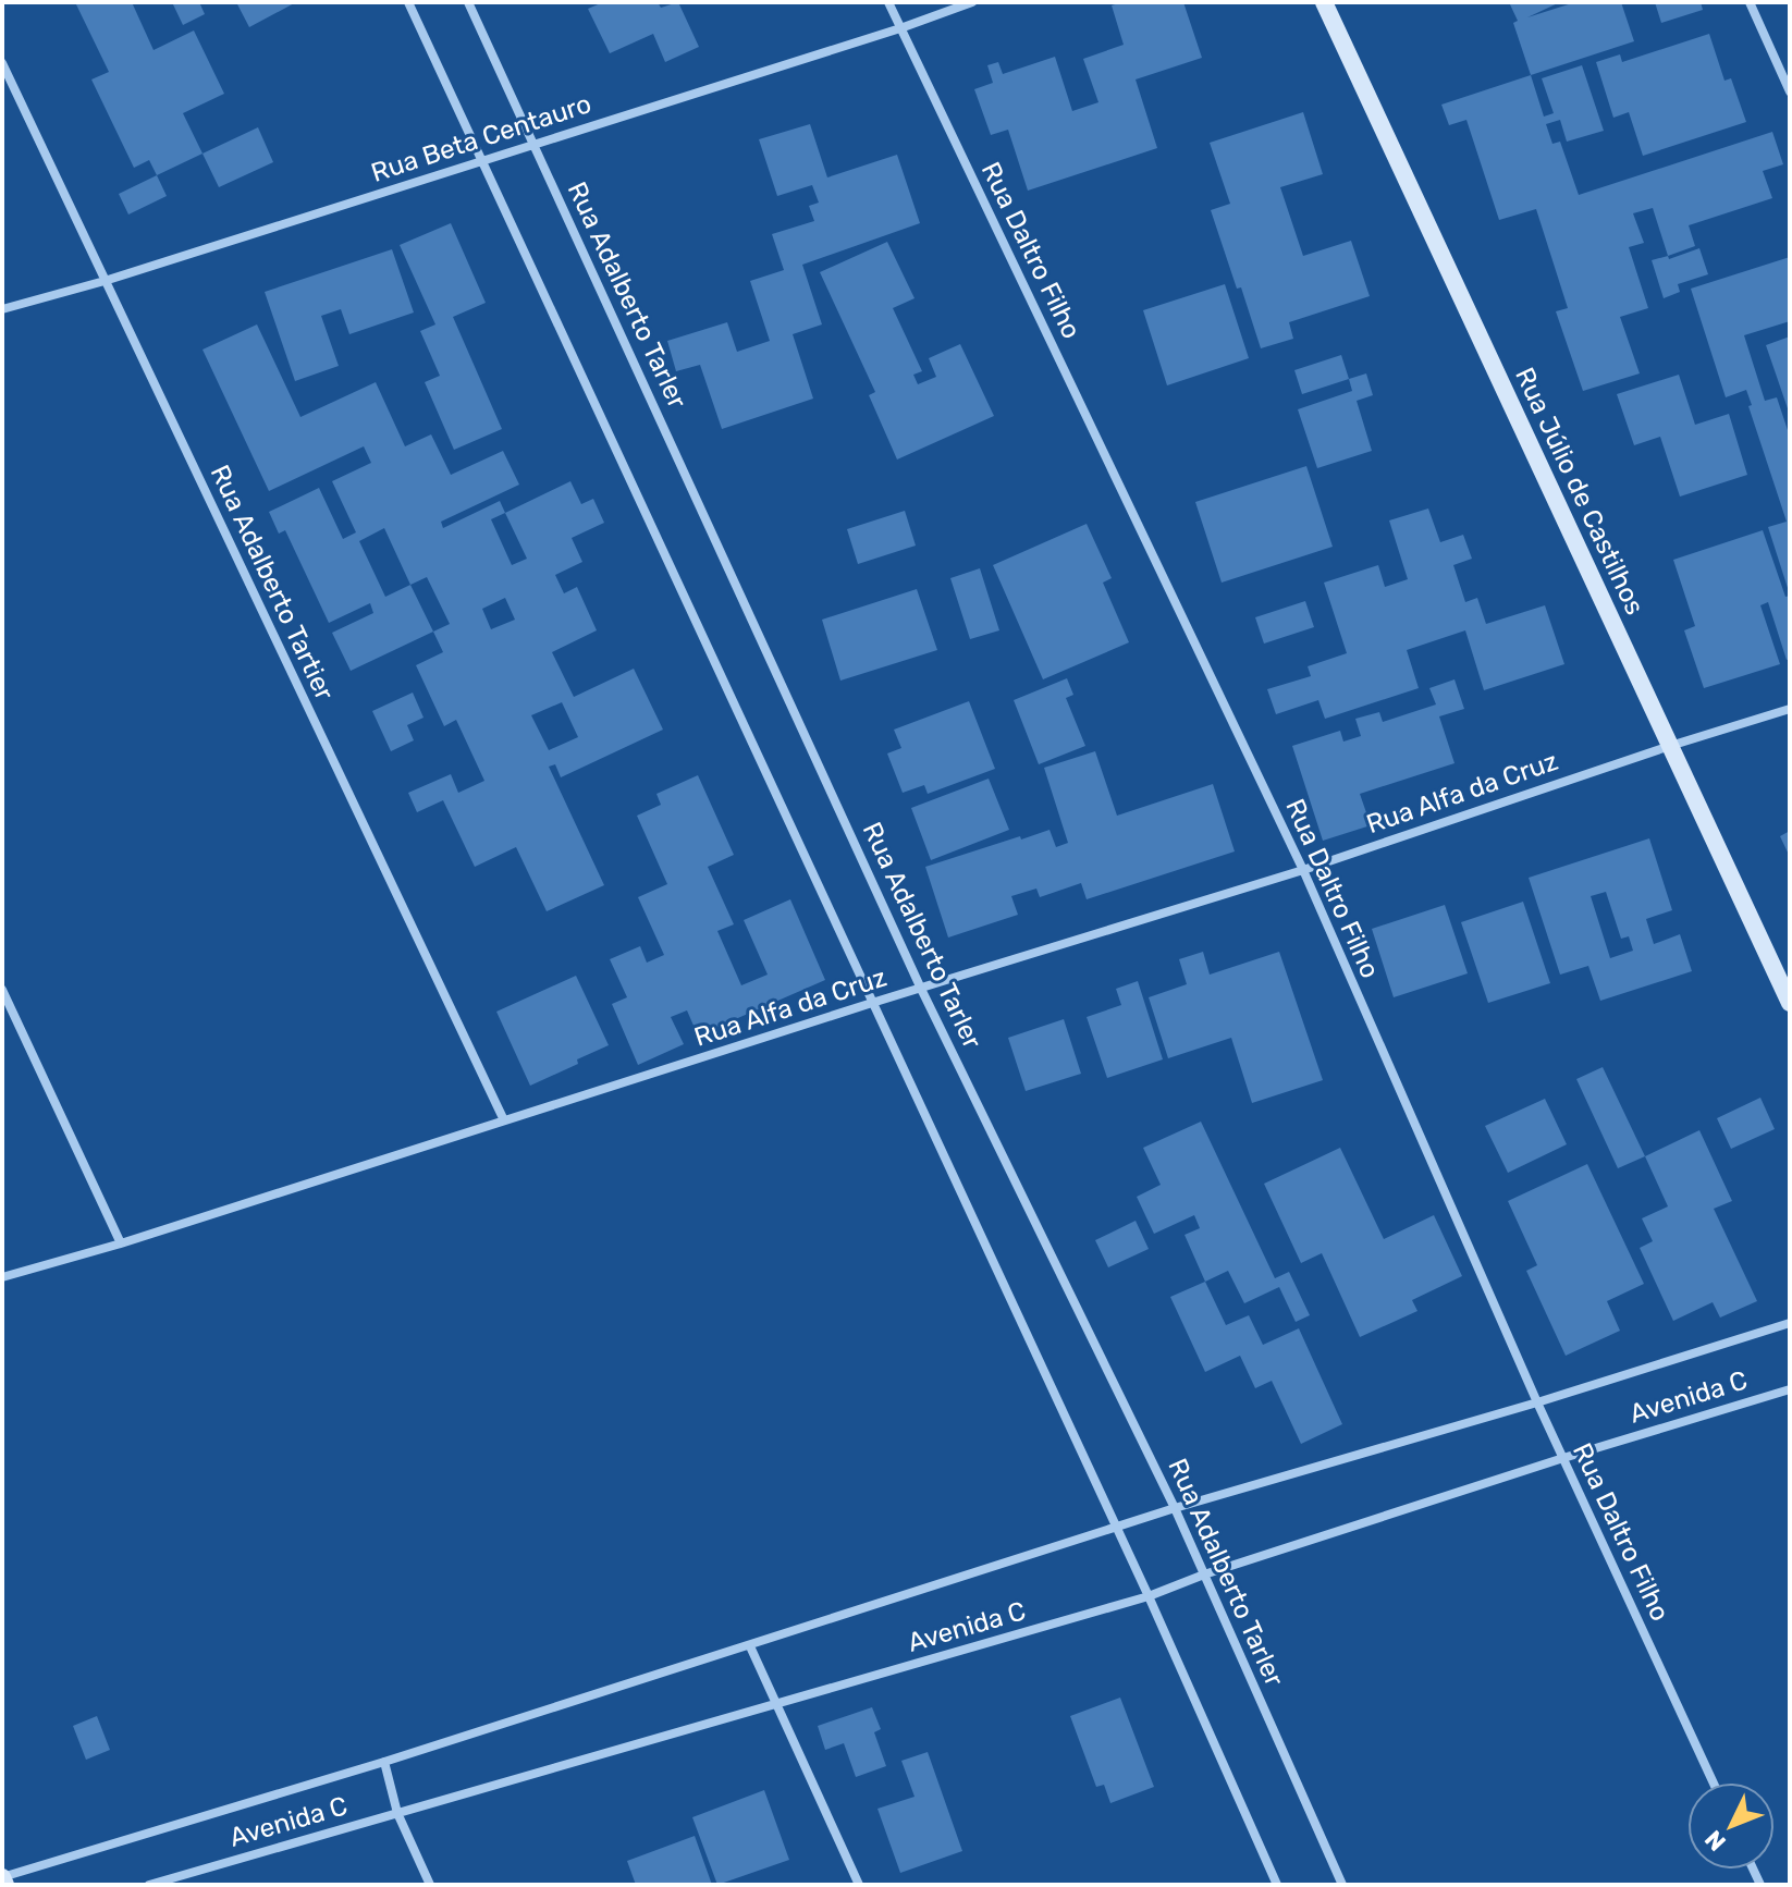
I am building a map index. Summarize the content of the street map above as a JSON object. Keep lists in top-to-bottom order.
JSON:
{
  "streets": {
    "street": [
      "Rua Beta Centauro",
      "Rua Daltro Filho",
      "Rua Adalberto Tarler",
      "Rua Júlio de Castilhos",
      "Rua Adalberto Tartier",
      "Rua Alfa da Cruz",
      "Avenida C"
    ]
  },
  "crossings": [
    ["Rua Beta Centauro", "Rua Daltro Filho"],
    ["Rua Beta Centauro", "Rua Adalberto Tarler"],
    ["Rua Beta Centauro", "Rua Adalberto Tartier"],
    ["Rua Daltro Filho", "Rua Alfa da Cruz"],
    ["Rua Daltro Filho", "Avenida C"],
    ["Rua Adalberto Tarler", "Rua Alfa da Cruz"],
    ["Rua Adalberto Tarler", "Avenida C"],
    ["Rua Júlio de Castilhos", "Rua Alfa da Cruz"],
    ["Rua Adalberto Tartier", "Rua Alfa da Cruz"]
  ],
  "north": "bottom left"
}
